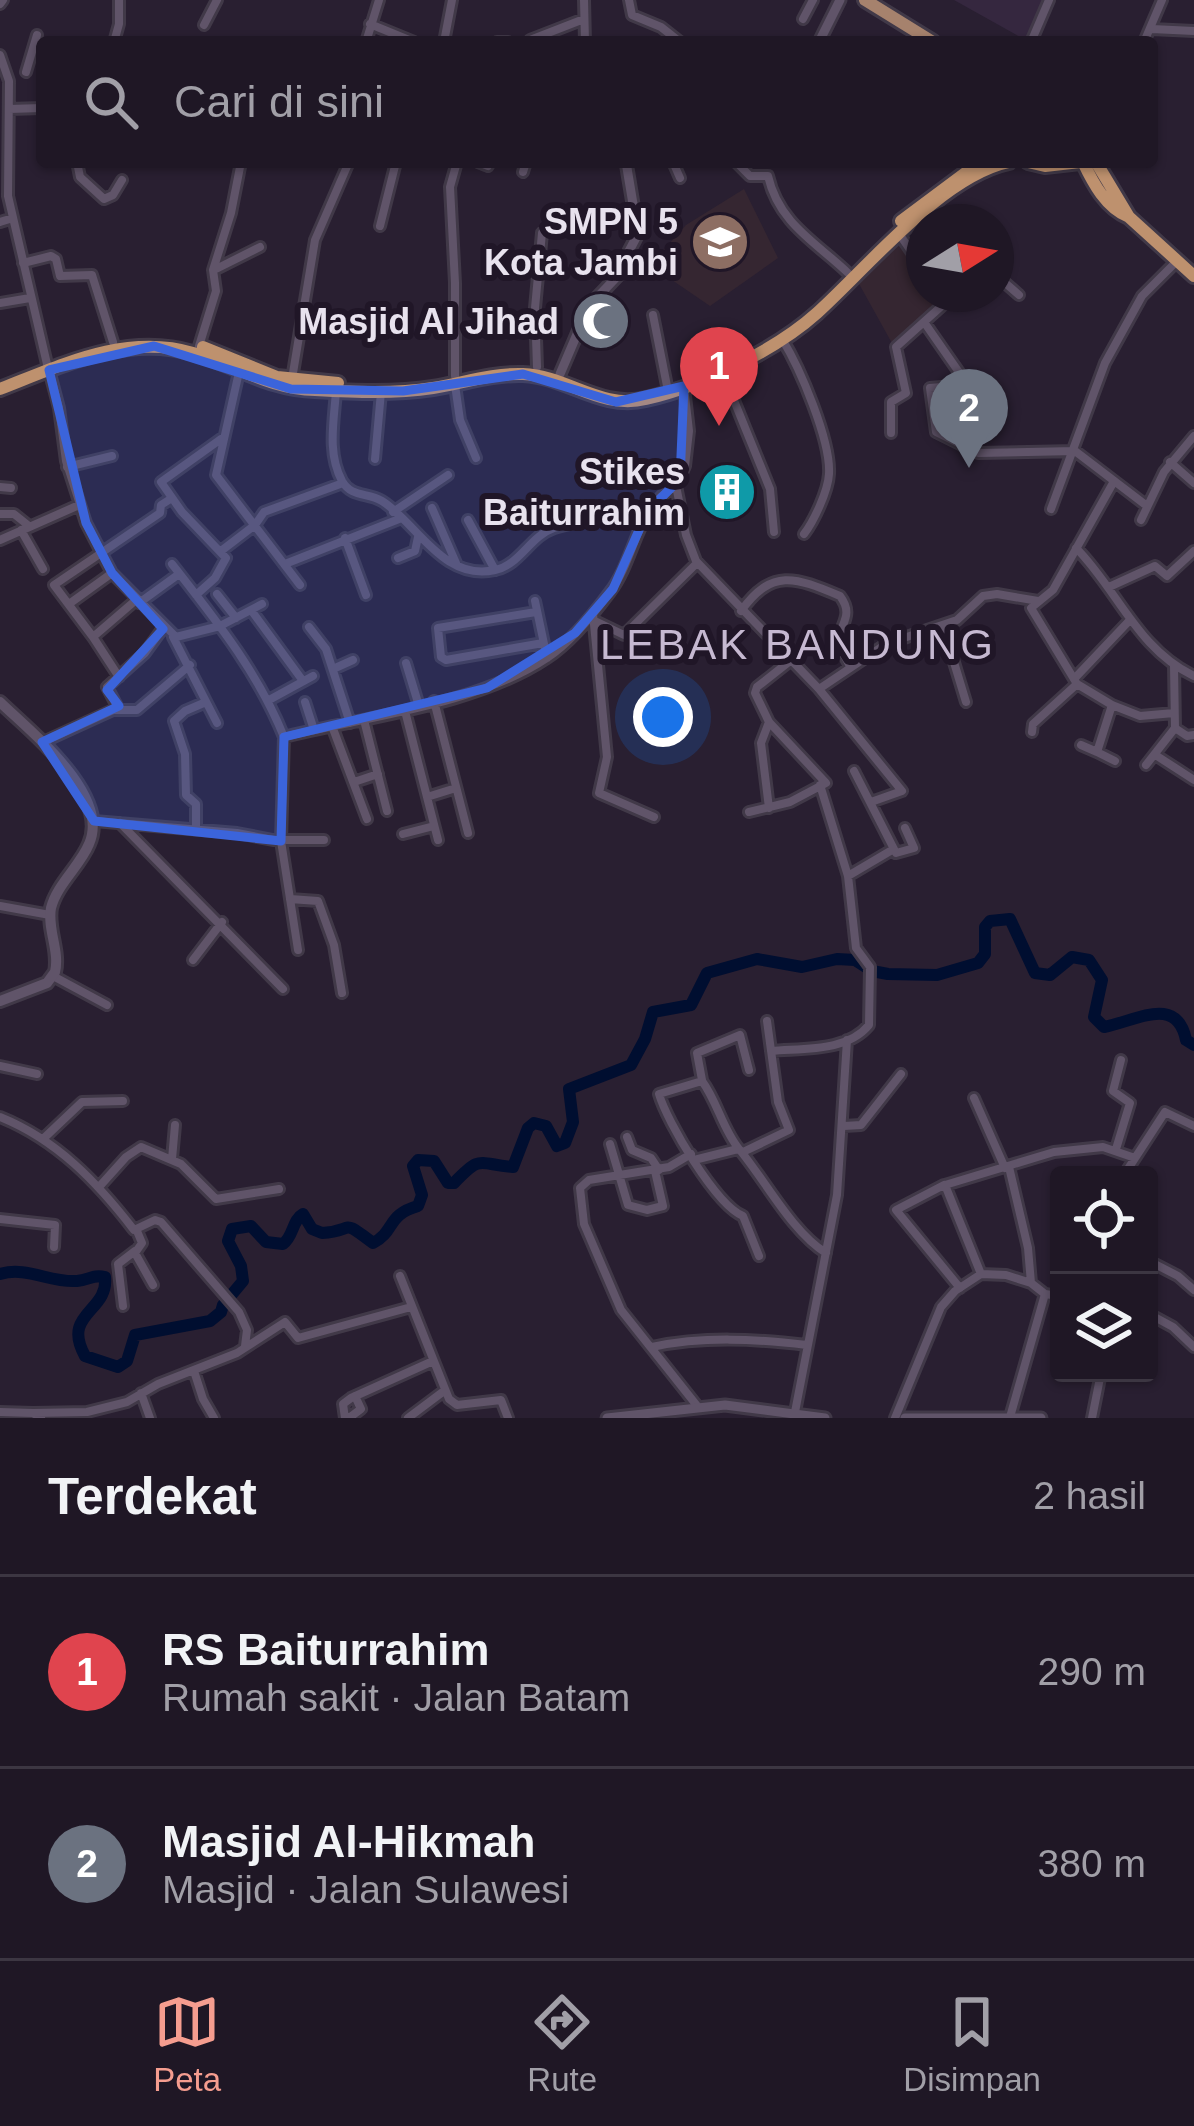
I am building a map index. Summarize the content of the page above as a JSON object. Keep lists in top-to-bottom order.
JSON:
{
  "districts": ["LEBAK BANDUNG"],
  "places": {
    "school or university": ["SMPN 5 Kota Jambi"],
    "mosque": ["Masjid Al Jihad"],
    "building": ["Stikes Baiturrahim"]
  },
  "north": "right",
  "page": {
    "search": "Cari di sini",
    "pins": ["1", "2"],
    "heading": ["Terdekat", "2 hasil"],
    "list": [
      {
        "mark": "1",
        "name": "RS Baiturrahim",
        "note": "Rumah sakit · Jalan Batam",
        "value": "290 m"
      },
      {
        "mark": "2",
        "name": "Masjid Al-Hikmah",
        "note": "Masjid · Jalan Sulawesi",
        "value": "380 m"
      }
    ],
    "nav": ["Peta", "Rute", "Disimpan"]
  }
}
